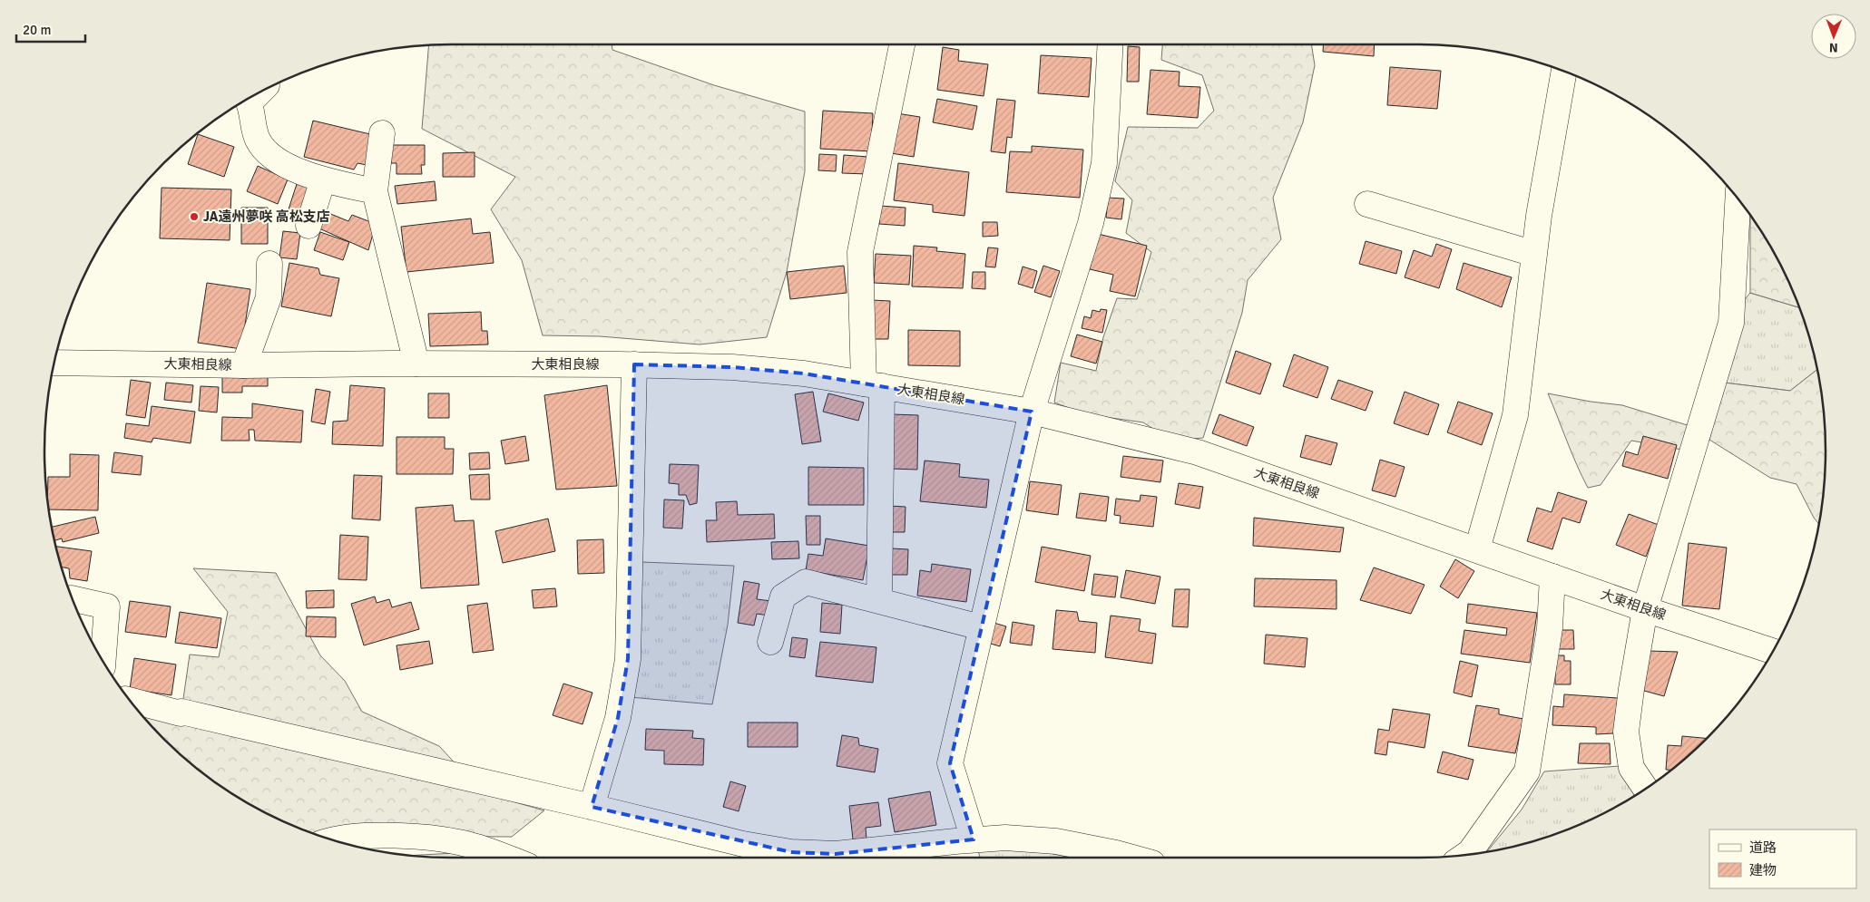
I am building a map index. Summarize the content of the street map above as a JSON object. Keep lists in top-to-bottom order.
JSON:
{
  "streets": {
    "street": ["大東相良線"]
  },
  "places": ["JA遠州夢咲 高松支店"],
  "legend": ["道路", "建物"],
  "scale_bar": "20 m",
  "north": "bottom"
}
